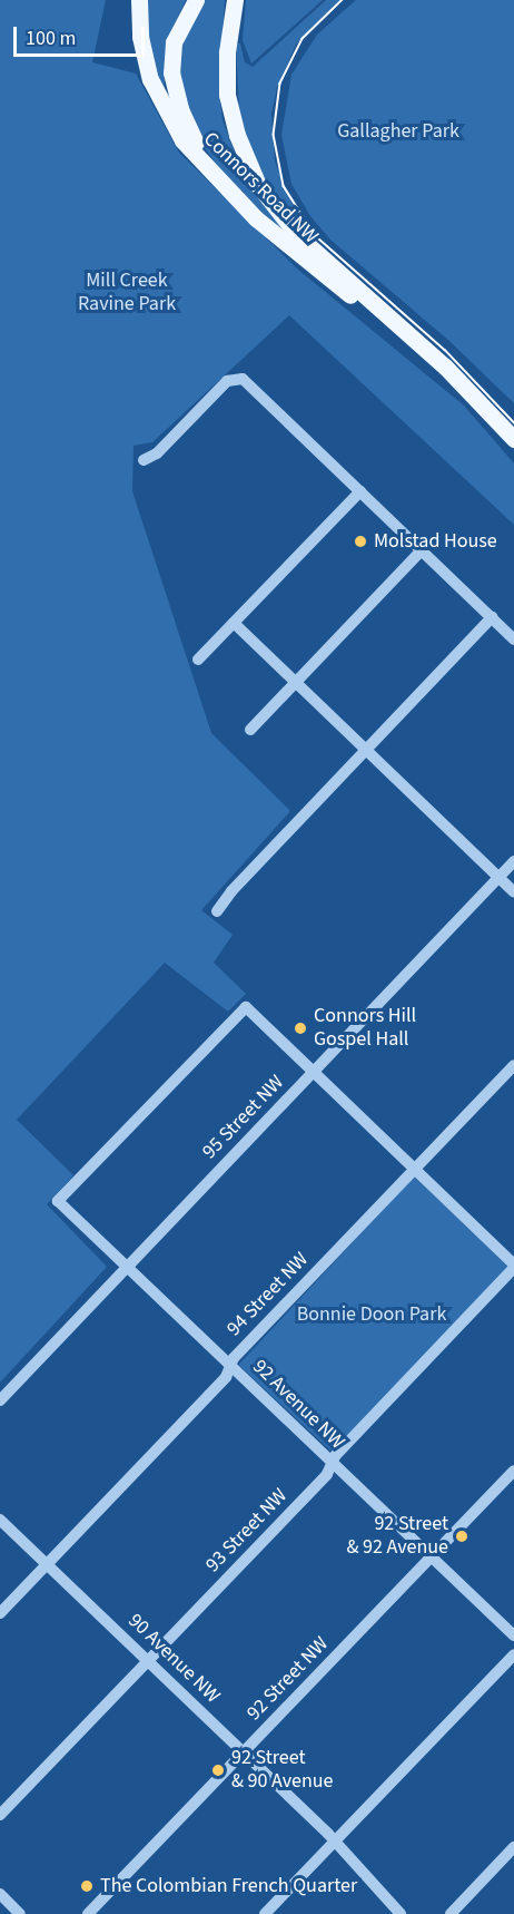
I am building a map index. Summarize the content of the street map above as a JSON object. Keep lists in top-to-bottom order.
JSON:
{
  "streets": {
    "main road": ["Connors Road NW"],
    "street": [
      "95 Street NW",
      "94 Street NW",
      "92 Avenue NW",
      "93 Street NW",
      "90 Avenue NW",
      "92 Street NW"
    ]
  },
  "crossings": [
    ["95 Street NW", "92 Avenue NW"],
    ["94 Street NW", "92 Avenue NW"],
    ["94 Street NW", "90 Avenue NW"],
    ["92 Avenue NW", "93 Street NW"],
    ["92 Avenue NW", "92 Street NW"],
    ["93 Street NW", "90 Avenue NW"],
    ["90 Avenue NW", "92 Street NW"]
  ],
  "parks": ["Gallagher Park", "Mill Creek Ravine Park", "Bonnie Doon Park"],
  "places": [
    "Molstad House",
    "Connors Hill Gospel Hall",
    "92 Street & 92 Avenue",
    "92 Street & 90 Avenue",
    "The Colombian French Quarter"
  ],
  "scale_bar": "100 m"
}
